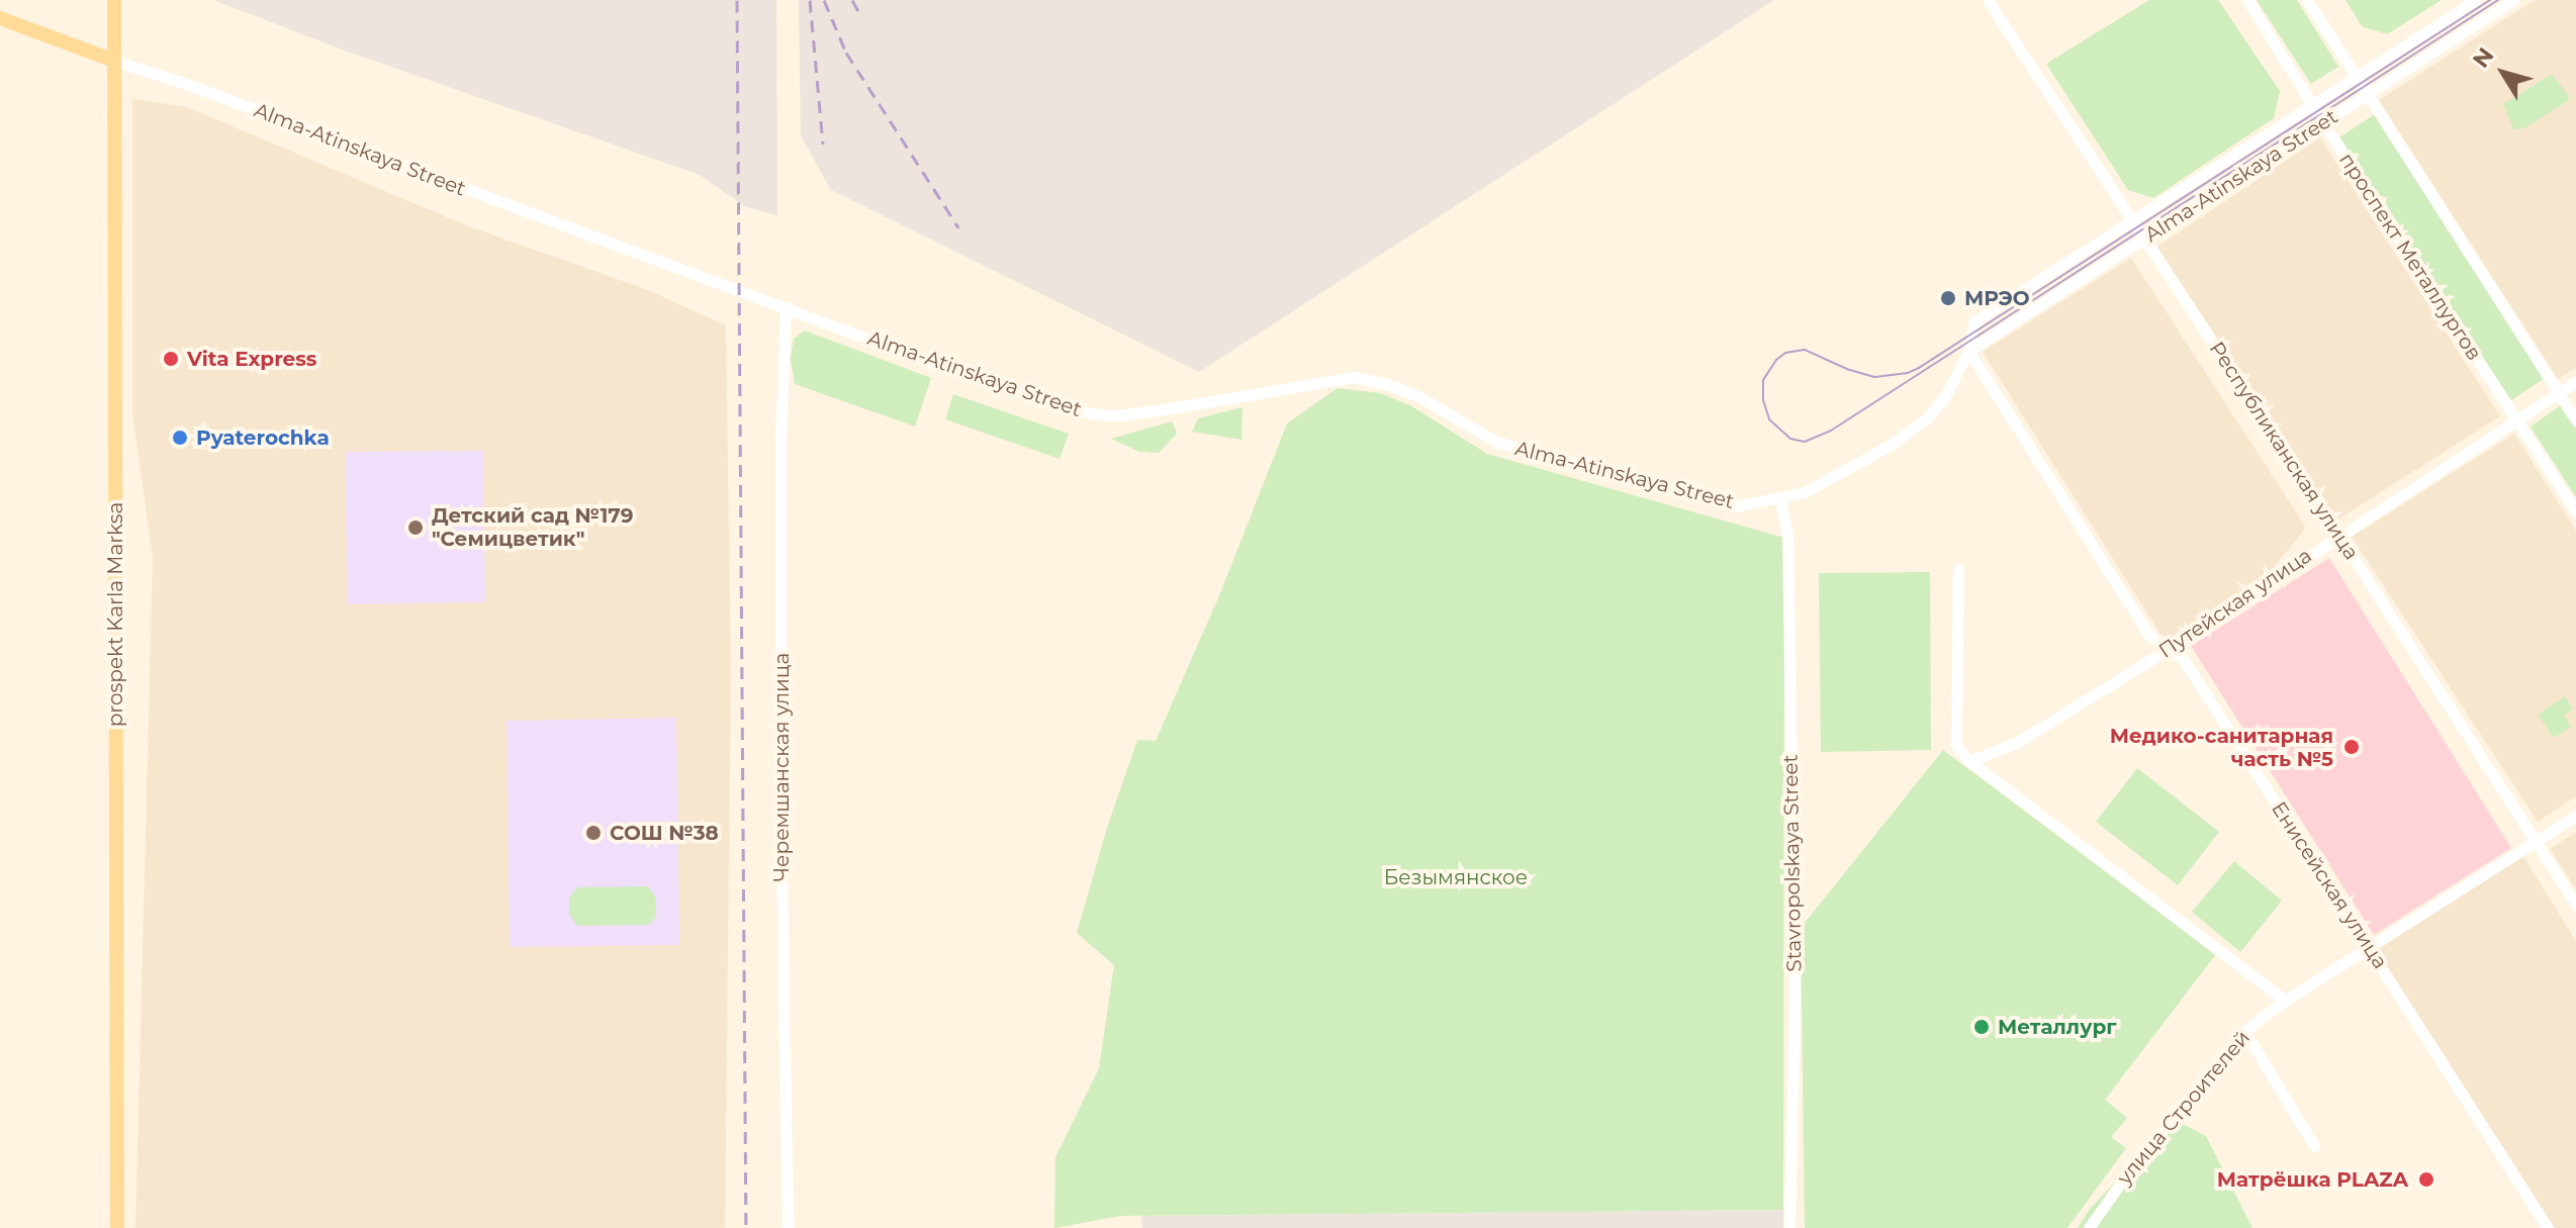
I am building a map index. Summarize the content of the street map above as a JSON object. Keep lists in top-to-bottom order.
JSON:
{
  "streets": {
    "main road": ["Alma-Atinskaya Street", "prospekt Karla Marksa"],
    "street": [
      "проспект Металлургов",
      "Республиканская улица",
      "Путейская улица",
      "Черемшанская улица",
      "Stavropolskaya Street",
      "Енисейская улица",
      "улица Строителей"
    ]
  },
  "crossings": [
    ["Alma-Atinskaya Street", "проспект Металлургов"],
    ["Alma-Atinskaya Street", "Республиканская улица"],
    ["Alma-Atinskaya Street", "prospekt Karla Marksa"],
    ["Alma-Atinskaya Street", "Черемшанская улица"],
    ["Alma-Atinskaya Street", "Stavropolskaya Street"],
    ["Alma-Atinskaya Street", "Енисейская улица"],
    ["проспект Металлургов", "Путейская улица"],
    ["Республиканская улица", "Путейская улица"],
    ["Республиканская улица", "улица Строителей"],
    ["Путейская улица", "Енисейская улица"],
    ["Енисейская улица", "улица Строителей"]
  ],
  "parks": ["Безымянское"],
  "places": [
    "МРЭО",
    "Vita Express",
    "Pyaterochka",
    "Детский сад №179 \"Семицветик\"",
    "Медико-санитарная часть №5",
    "СОШ №38",
    "Металлург",
    "Матрёшка PLAZA"
  ],
  "north": "top left"
}
